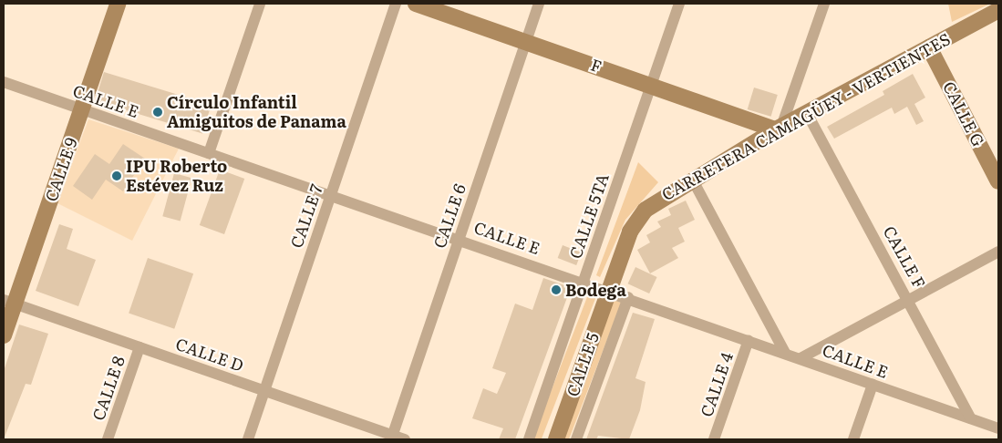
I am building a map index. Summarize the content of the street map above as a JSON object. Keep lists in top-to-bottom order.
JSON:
{
  "streets": {
    "street": [
      "F",
      "CALLE E",
      "CALLE G",
      "CARRETERA CAMAGÜEY - VERTIENTES",
      "CALLE 9",
      "CALLE 7",
      "CALLE 6",
      "CALLE 5TA",
      "CALLE F",
      "CALLE D",
      "CALLE 5",
      "CALLE 4",
      "CALLE 8"
    ]
  },
  "crossings": [
    ["F", "CARRETERA CAMAGÜEY - VERTIENTES"],
    ["F", "CALLE 6"],
    ["F", "CALLE 5TA"],
    ["CALLE E", "CARRETERA CAMAGÜEY - VERTIENTES"],
    ["CALLE E", "CALLE 9"],
    ["CALLE E", "CALLE 7"],
    ["CALLE E", "CALLE 6"],
    ["CALLE E", "CALLE 5TA"],
    ["CALLE E", "CALLE F"],
    ["CALLE E", "CALLE 5"],
    ["CALLE E", "CALLE 4"],
    ["CALLE G", "CARRETERA CAMAGÜEY - VERTIENTES"],
    ["CARRETERA CAMAGÜEY - VERTIENTES", "CALLE F"],
    ["CARRETERA CAMAGÜEY - VERTIENTES", "CALLE 5"],
    ["CALLE 9", "CALLE D"],
    ["CALLE 7", "CALLE D"],
    ["CALLE 6", "CALLE D"],
    ["CALLE D", "CALLE 8"]
  ],
  "places": ["Círculo Infantil Amiguitos de Panama", "IPU Roberto Estévez Ruz", "Bodega"]
}
